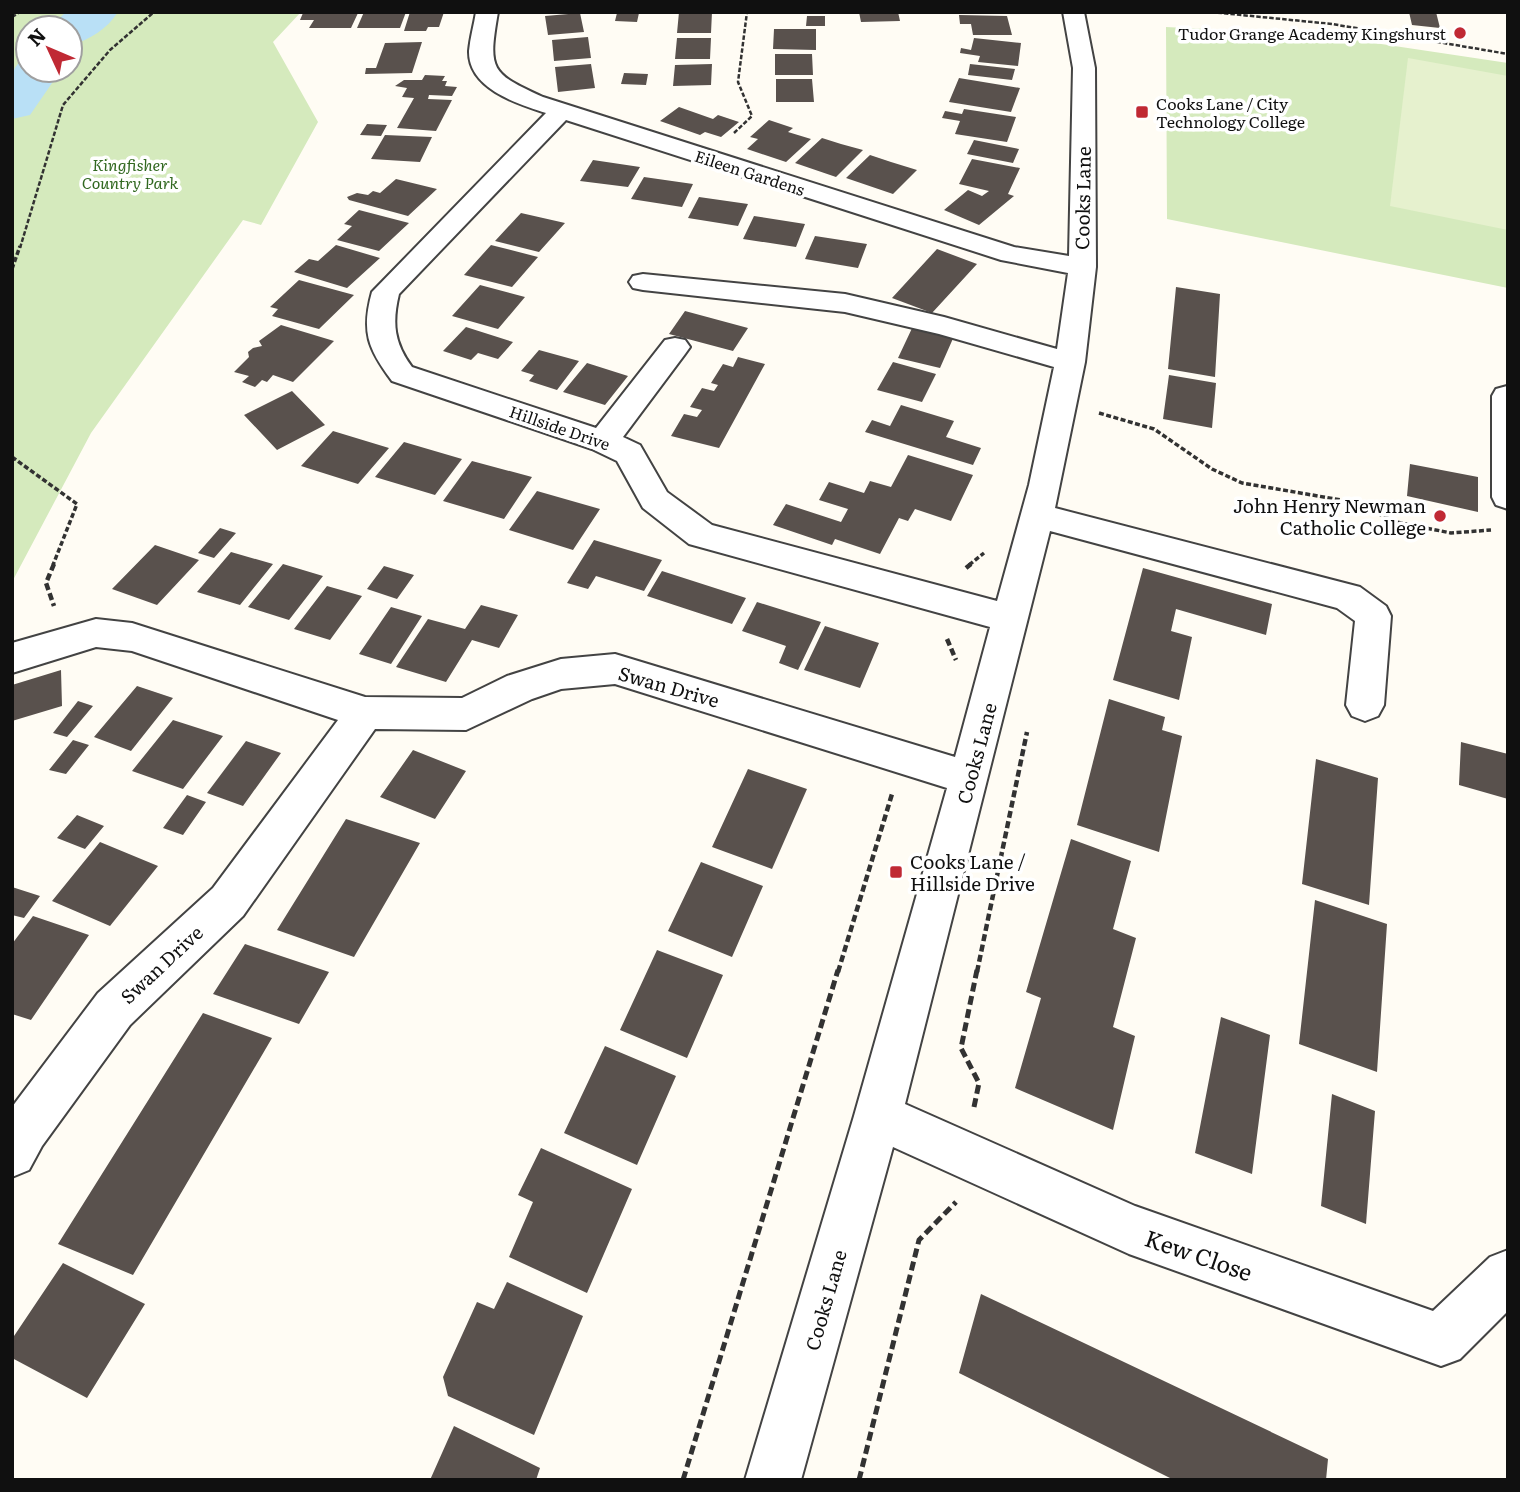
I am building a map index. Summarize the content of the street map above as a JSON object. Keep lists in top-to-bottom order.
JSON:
{
  "streets": {
    "street": [
      "Eileen Gardens",
      "Cooks Lane",
      "Hillside Drive",
      "Swan Drive",
      "Kew Close"
    ]
  },
  "crossings": [
    ["Eileen Gardens", "Cooks Lane"],
    ["Eileen Gardens", "Hillside Drive"],
    ["Cooks Lane", "Hillside Drive"],
    ["Cooks Lane", "Swan Drive"],
    ["Cooks Lane", "Kew Close"]
  ],
  "parks": ["Kingfisher Country Park"],
  "places": {
    "other": ["Tudor Grange Academy Kingshurst", "John Henry Newman Catholic College"],
    "transit": ["Cooks Lane / City Technology College", "Cooks Lane / Hillside Drive"]
  },
  "north": "top left"
}
